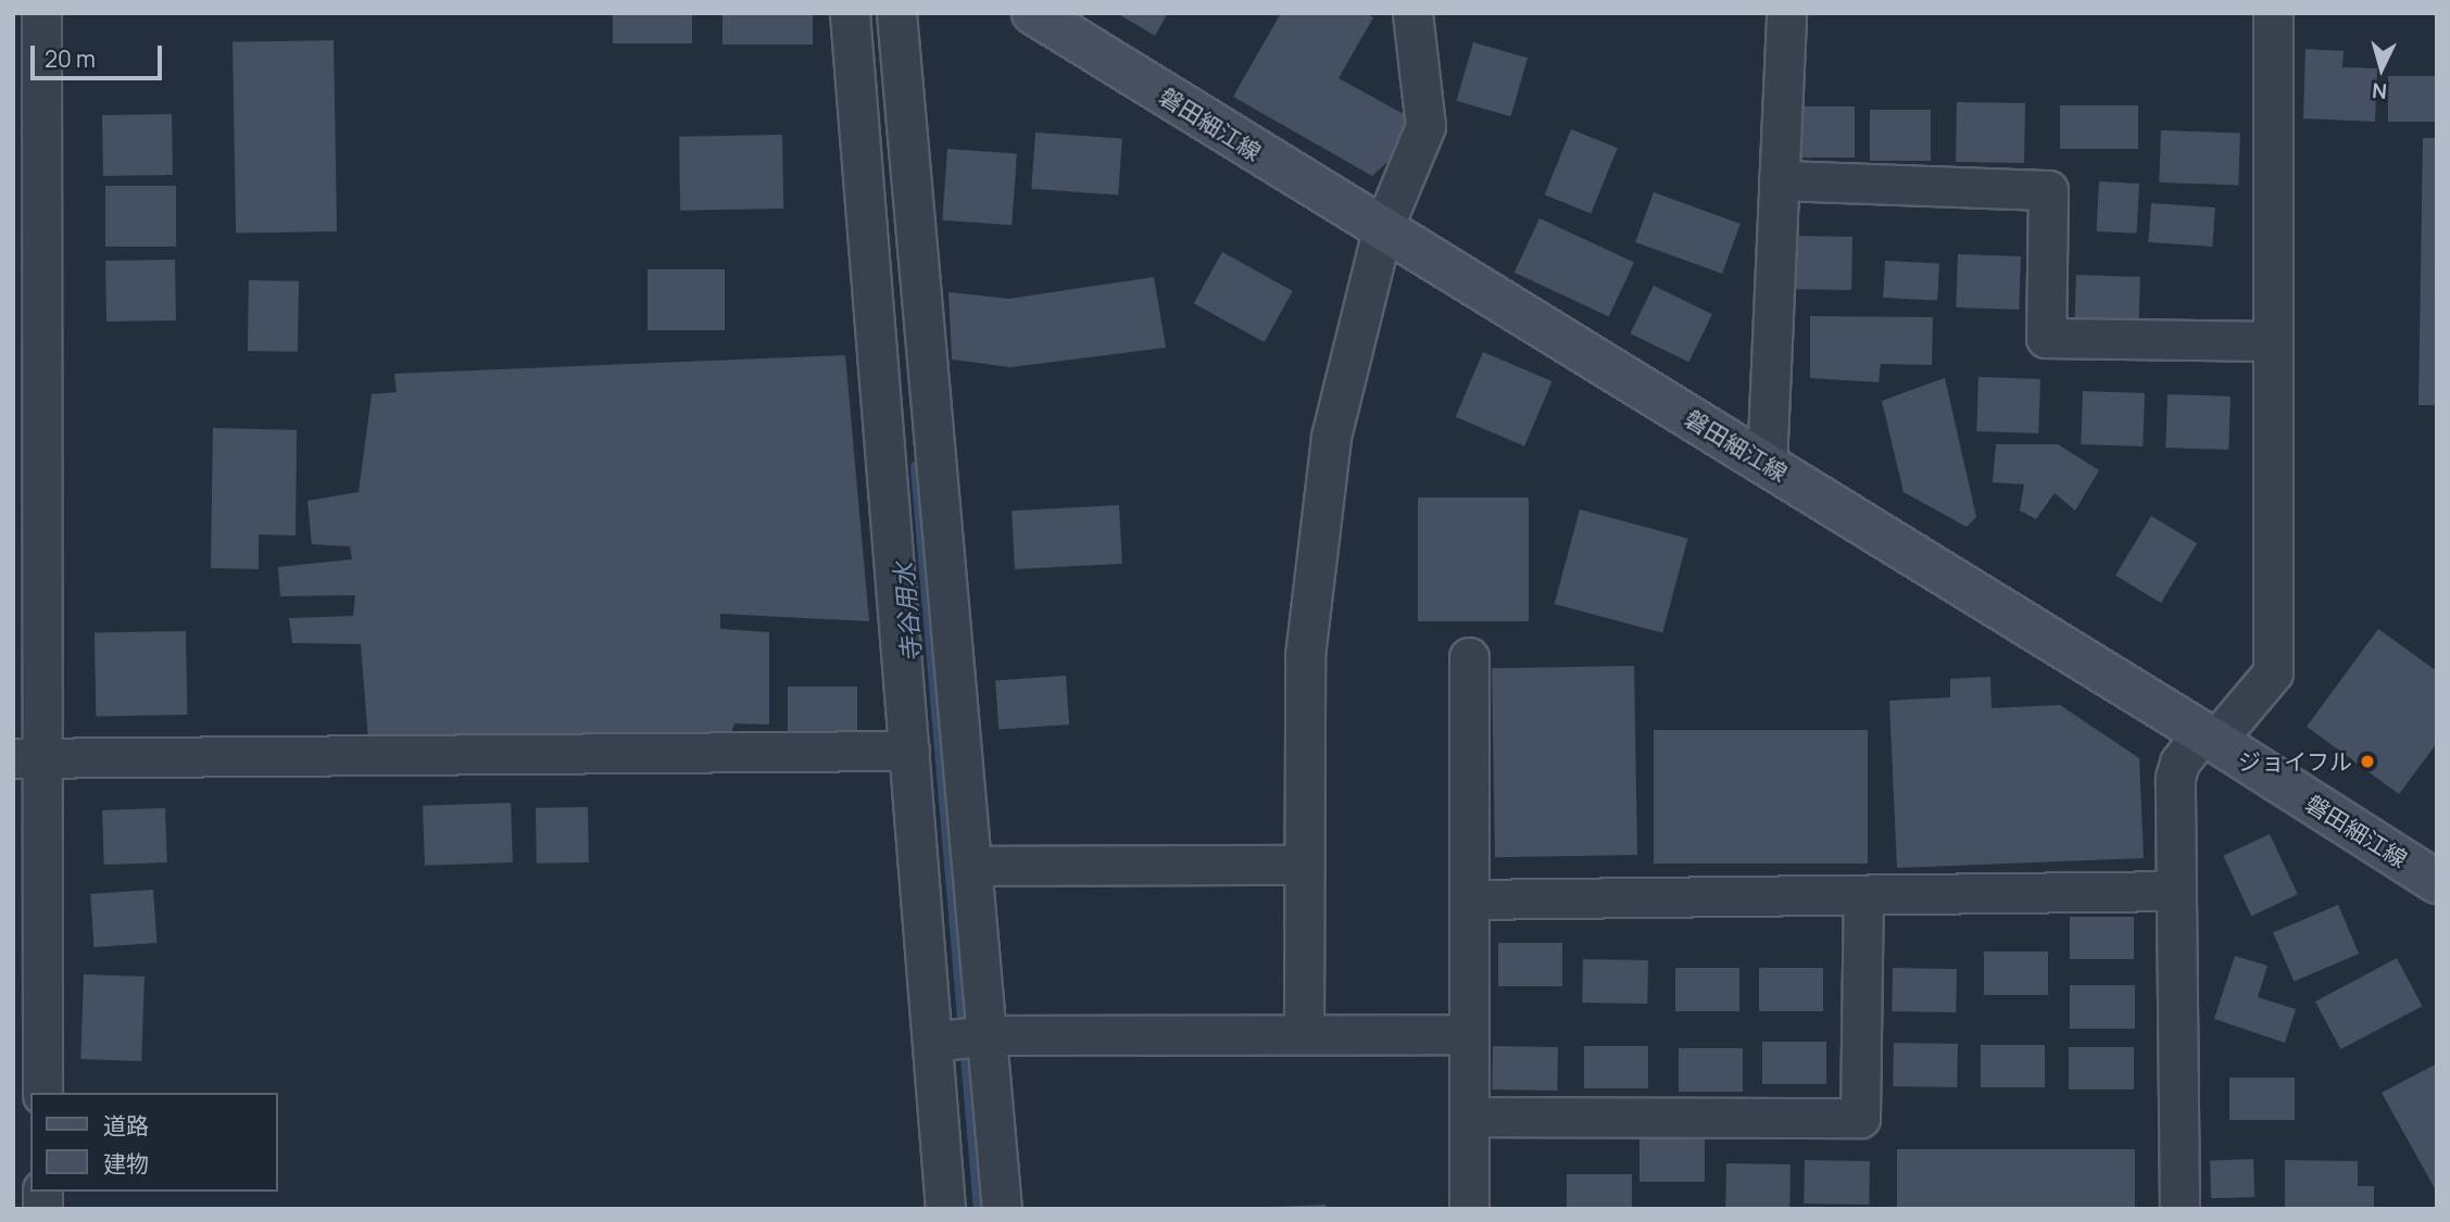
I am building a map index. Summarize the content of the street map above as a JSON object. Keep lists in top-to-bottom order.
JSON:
{
  "streets": {
    "main road": ["磐田細江線"]
  },
  "water": ["寺谷用水"],
  "places": ["ジョイフル"],
  "legend": ["道路", "建物"],
  "scale_bar": "20 m",
  "north": "bottom"
}
